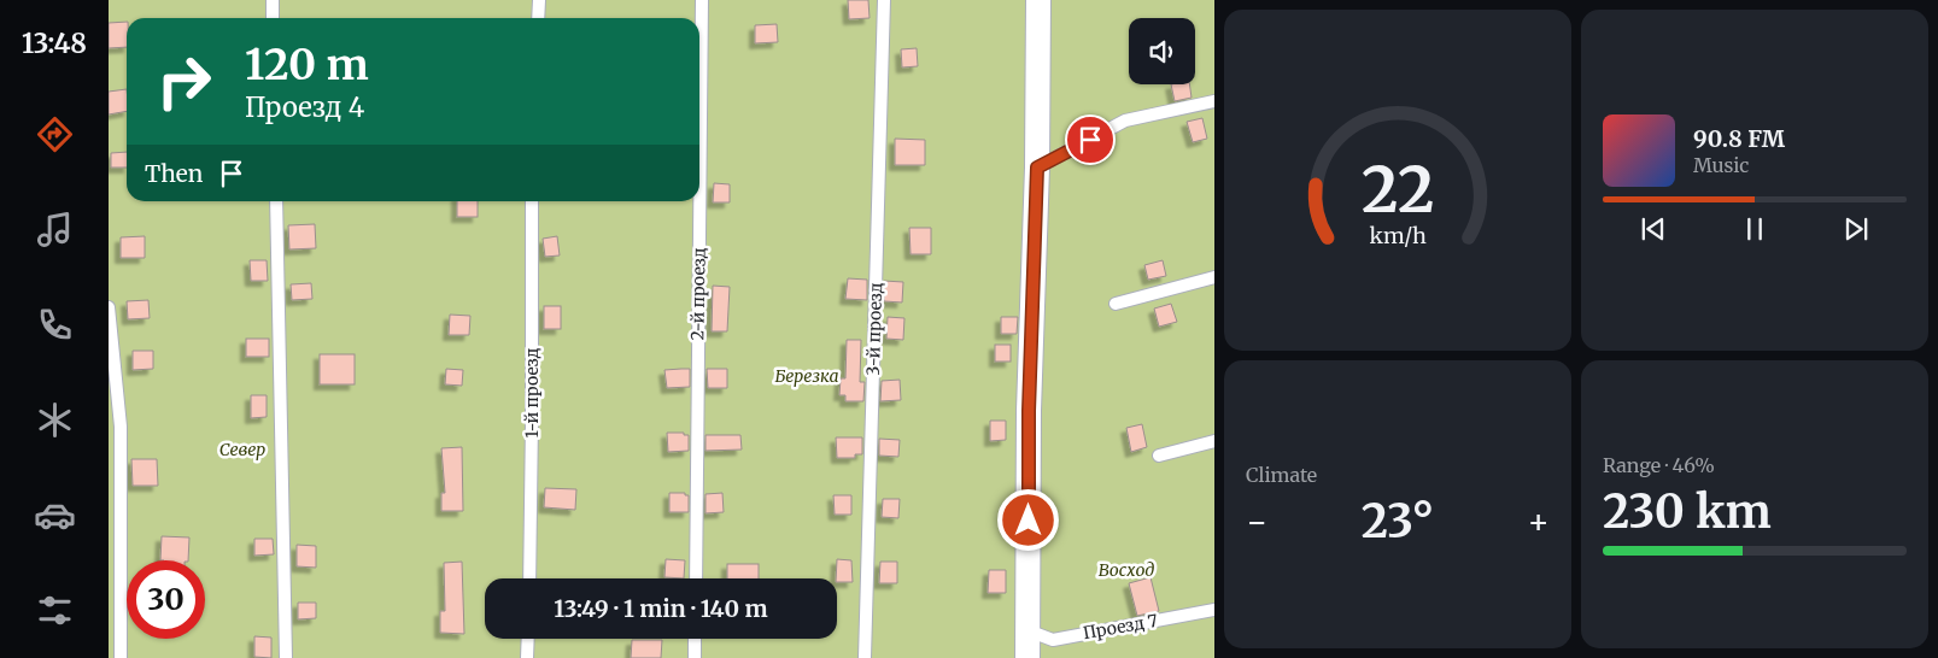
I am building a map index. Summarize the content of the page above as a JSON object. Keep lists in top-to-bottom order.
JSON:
{
  "streets": {
    "lane": [
      "2-й проезд",
      "3-й проезд",
      "1-й проезд",
      "Проезд 7"
    ]
  },
  "parks": ["Березка", "Север", "Восход"],
  "page": {
    "tabs": "13:48",
    "turn": ["120 m", "Проезд 4"],
    "song": ["90.8 FM", "Music"],
    "then": "Then",
    "tile": [
      "Climate",
      ["Range · 46%", "230 km"]
    ],
    "heat": ["−", "23°", "+"],
    "limit": "30",
    "trip": "13:49 · 1 min · 140 m",
    "gauge": ["22", "km/h"]
  }
}
